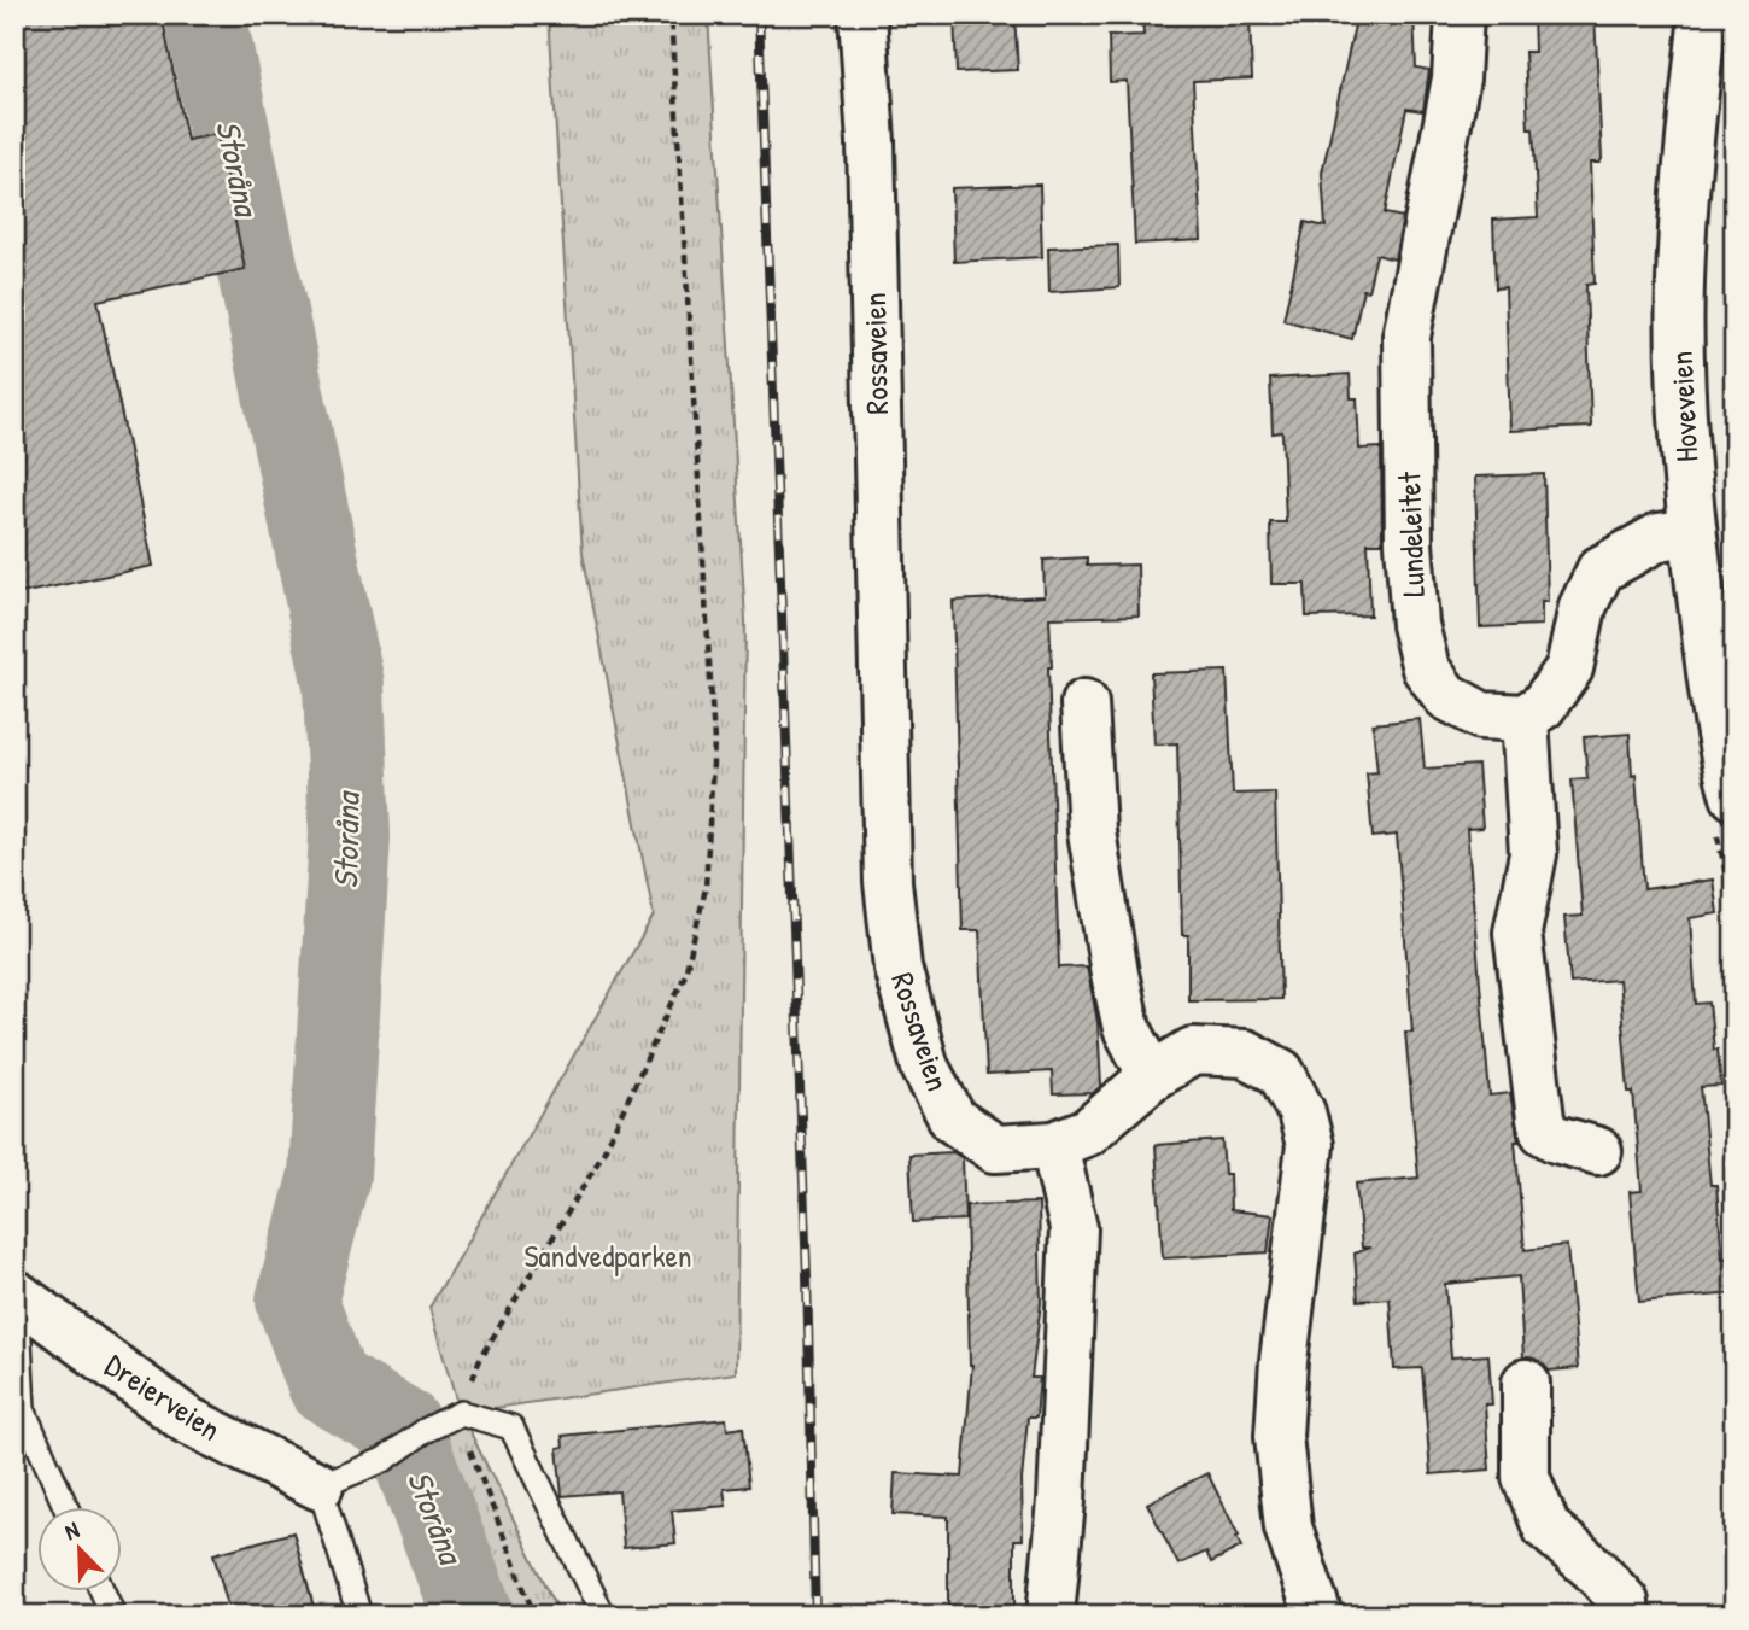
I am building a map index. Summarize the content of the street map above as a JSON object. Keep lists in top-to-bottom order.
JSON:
{
  "streets": {
    "street": [
      "Rossaveien",
      "Hoveveien",
      "Lundeleitet",
      "Dreierveien"
    ]
  },
  "water": ["Storåna"],
  "parks": ["Sandvedparken"],
  "north": "top left"
}
